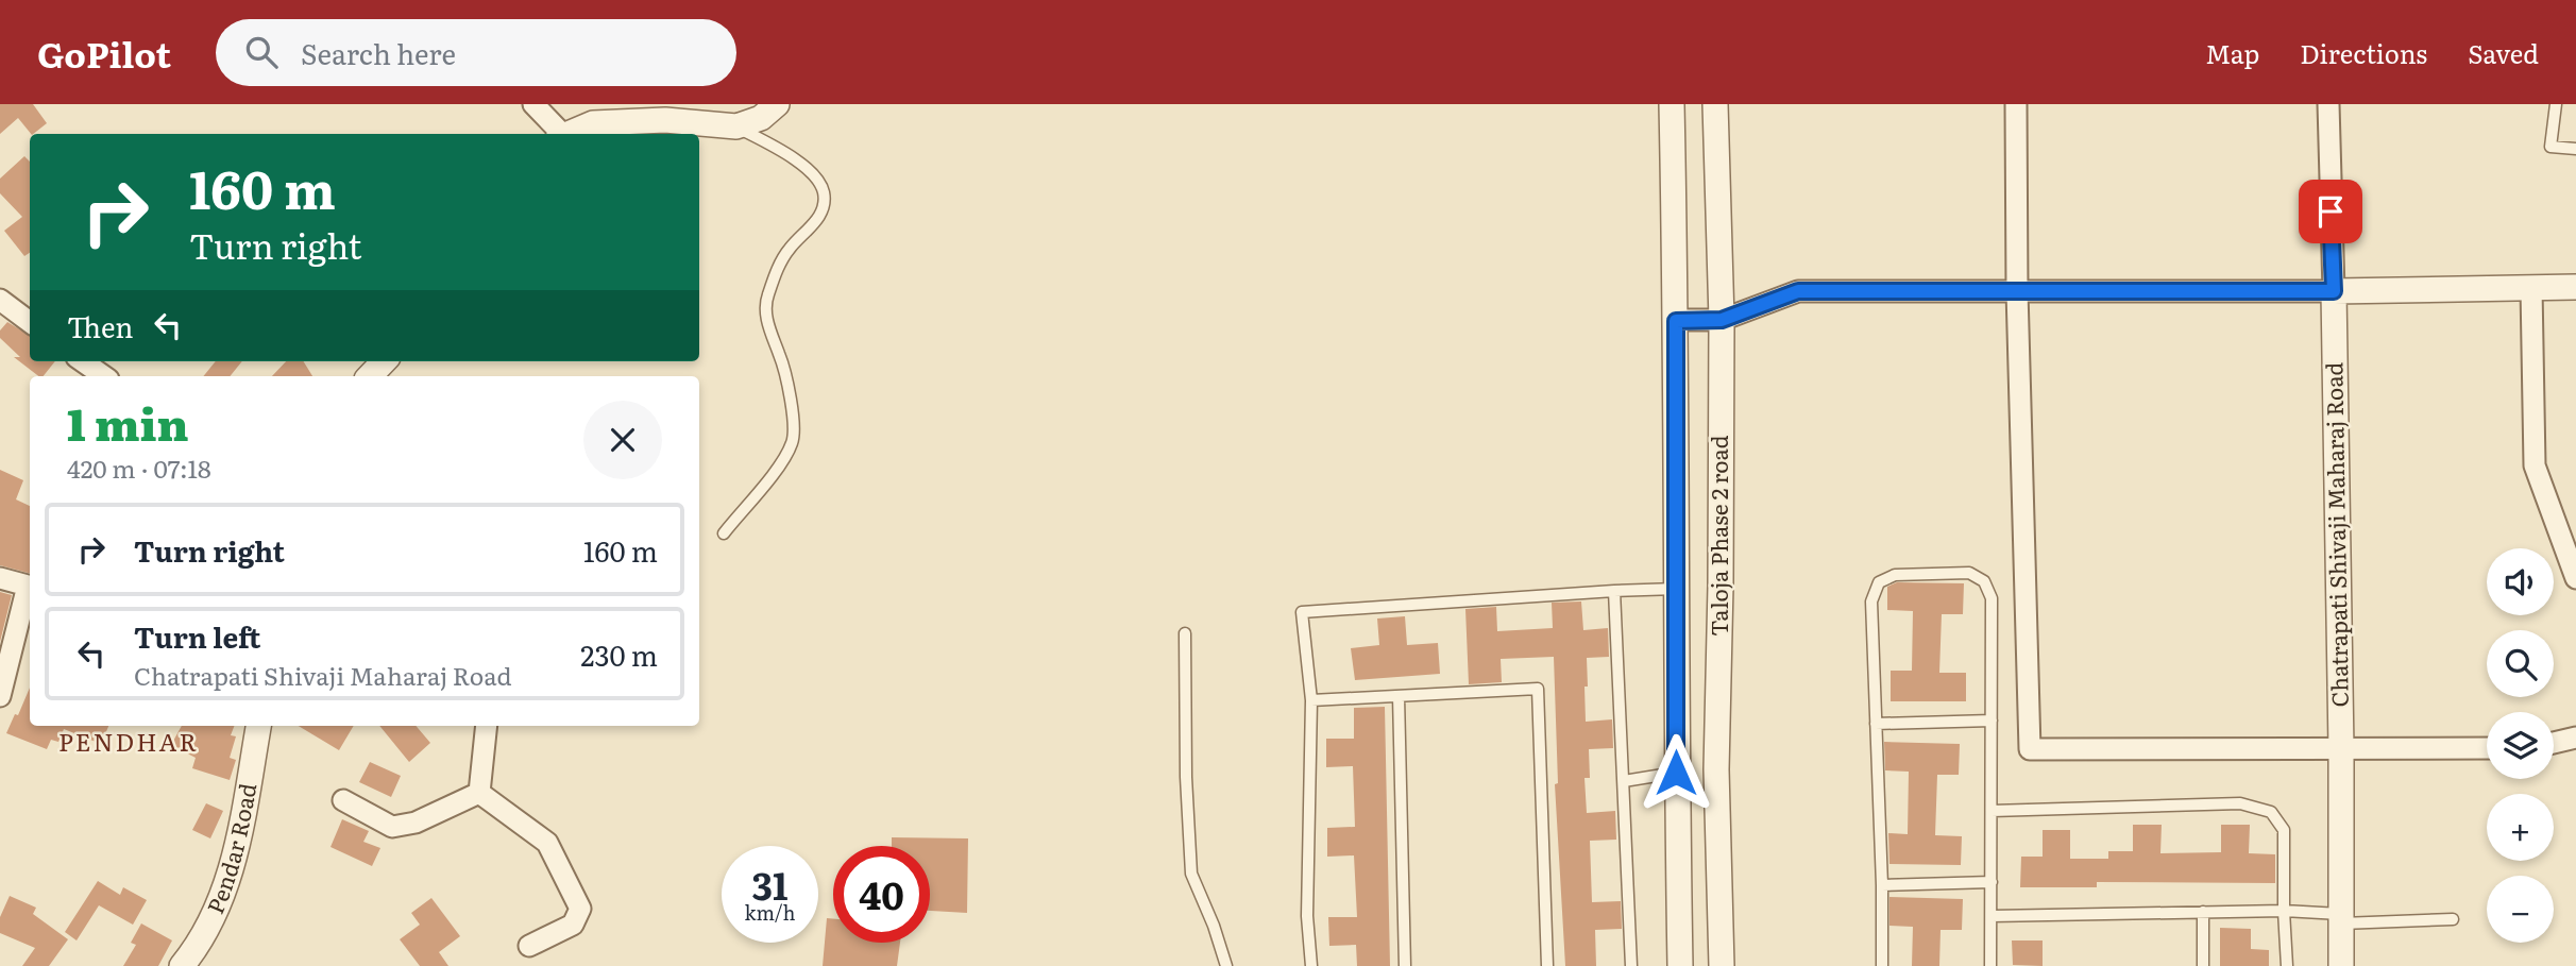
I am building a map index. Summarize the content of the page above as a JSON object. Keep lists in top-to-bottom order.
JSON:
{
  "streets": {
    "street": ["Chatrapati Shivaji Maharaj Road", "Taloja Phase 2 road", "Pendar Road"]
  },
  "districts": ["PENDHAR"],
  "page": {
    "header": "GoPilot",
    "search": "Search here",
    "nav": ["Map", "Directions", "Saved"],
    "turn": ["160 m", "Turn right"],
    "then": "Then",
    "heading": ["1 min", "420 m · 07:18"],
    "list": [
      {
        "name": "Turn right",
        "value": "160 m"
      },
      {
        "name": "Turn left",
        "note": "Chatrapati Shivaji Maharaj Road",
        "value": "230 m"
      }
    ],
    "map_buttons": ["+", "−"],
    "speed": "31 km/h",
    "limit": "40"
  }
}
